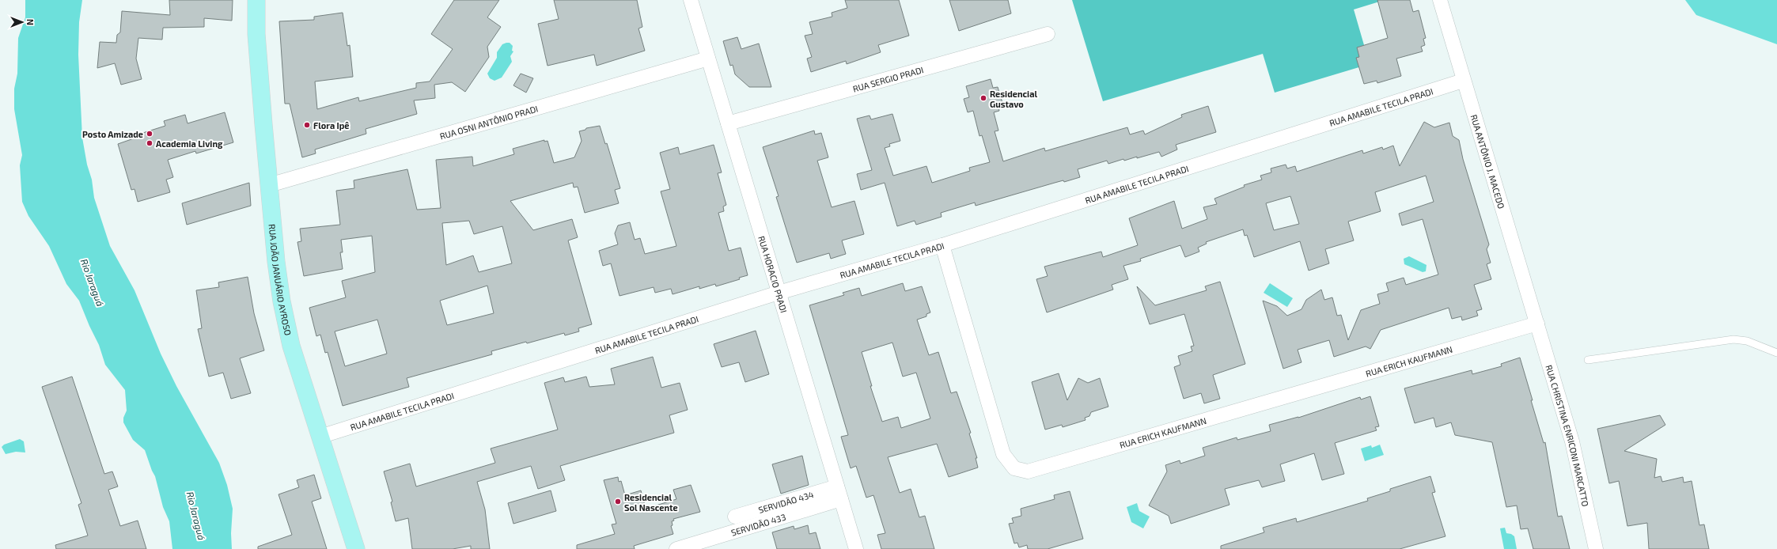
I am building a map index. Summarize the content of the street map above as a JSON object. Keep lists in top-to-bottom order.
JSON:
{
  "streets": {
    "main road": ["RUA JOÃO JANUÁRIO AYROSO"],
    "street": [
      "RUA SERGIO PRADI",
      "RUA AMABILE TECILA PRADI",
      "RUA OSNI ANTÔNIO PRADI",
      "RUA ANTÔNIO J. MACEDO",
      "RUA HORACIO PRADI",
      "RUA ERICH KAUFMANN",
      "RUA CHRISTINA ENRICONI MARCATTO",
      "SERVIDÃO 434",
      "SERVIDÃO 433"
    ]
  },
  "crossings": [
    ["RUA SERGIO PRADI", "RUA HORACIO PRADI"],
    ["RUA AMABILE TECILA PRADI", "RUA ANTÔNIO J. MACEDO"],
    ["RUA AMABILE TECILA PRADI", "RUA HORACIO PRADI"],
    ["RUA AMABILE TECILA PRADI", "RUA JOÃO JANUÁRIO AYROSO"],
    ["RUA AMABILE TECILA PRADI", "RUA ERICH KAUFMANN"],
    ["RUA OSNI ANTÔNIO PRADI", "RUA HORACIO PRADI"],
    ["RUA OSNI ANTÔNIO PRADI", "RUA JOÃO JANUÁRIO AYROSO"],
    ["RUA ANTÔNIO J. MACEDO", "RUA ERICH KAUFMANN"],
    ["RUA ANTÔNIO J. MACEDO", "RUA CHRISTINA ENRICONI MARCATTO"],
    ["RUA HORACIO PRADI", "SERVIDÃO 434"],
    ["RUA HORACIO PRADI", "SERVIDÃO 433"],
    ["RUA ERICH KAUFMANN", "RUA CHRISTINA ENRICONI MARCATTO"],
    ["SERVIDÃO 434", "SERVIDÃO 433"]
  ],
  "water": ["Rio Jaraguá"],
  "places": [
    "Residencial Gustavo",
    "Flora Ipê",
    "Posto Amizade",
    "Academia Living",
    "Residencial Sol Nascente"
  ],
  "north": "right"
}
